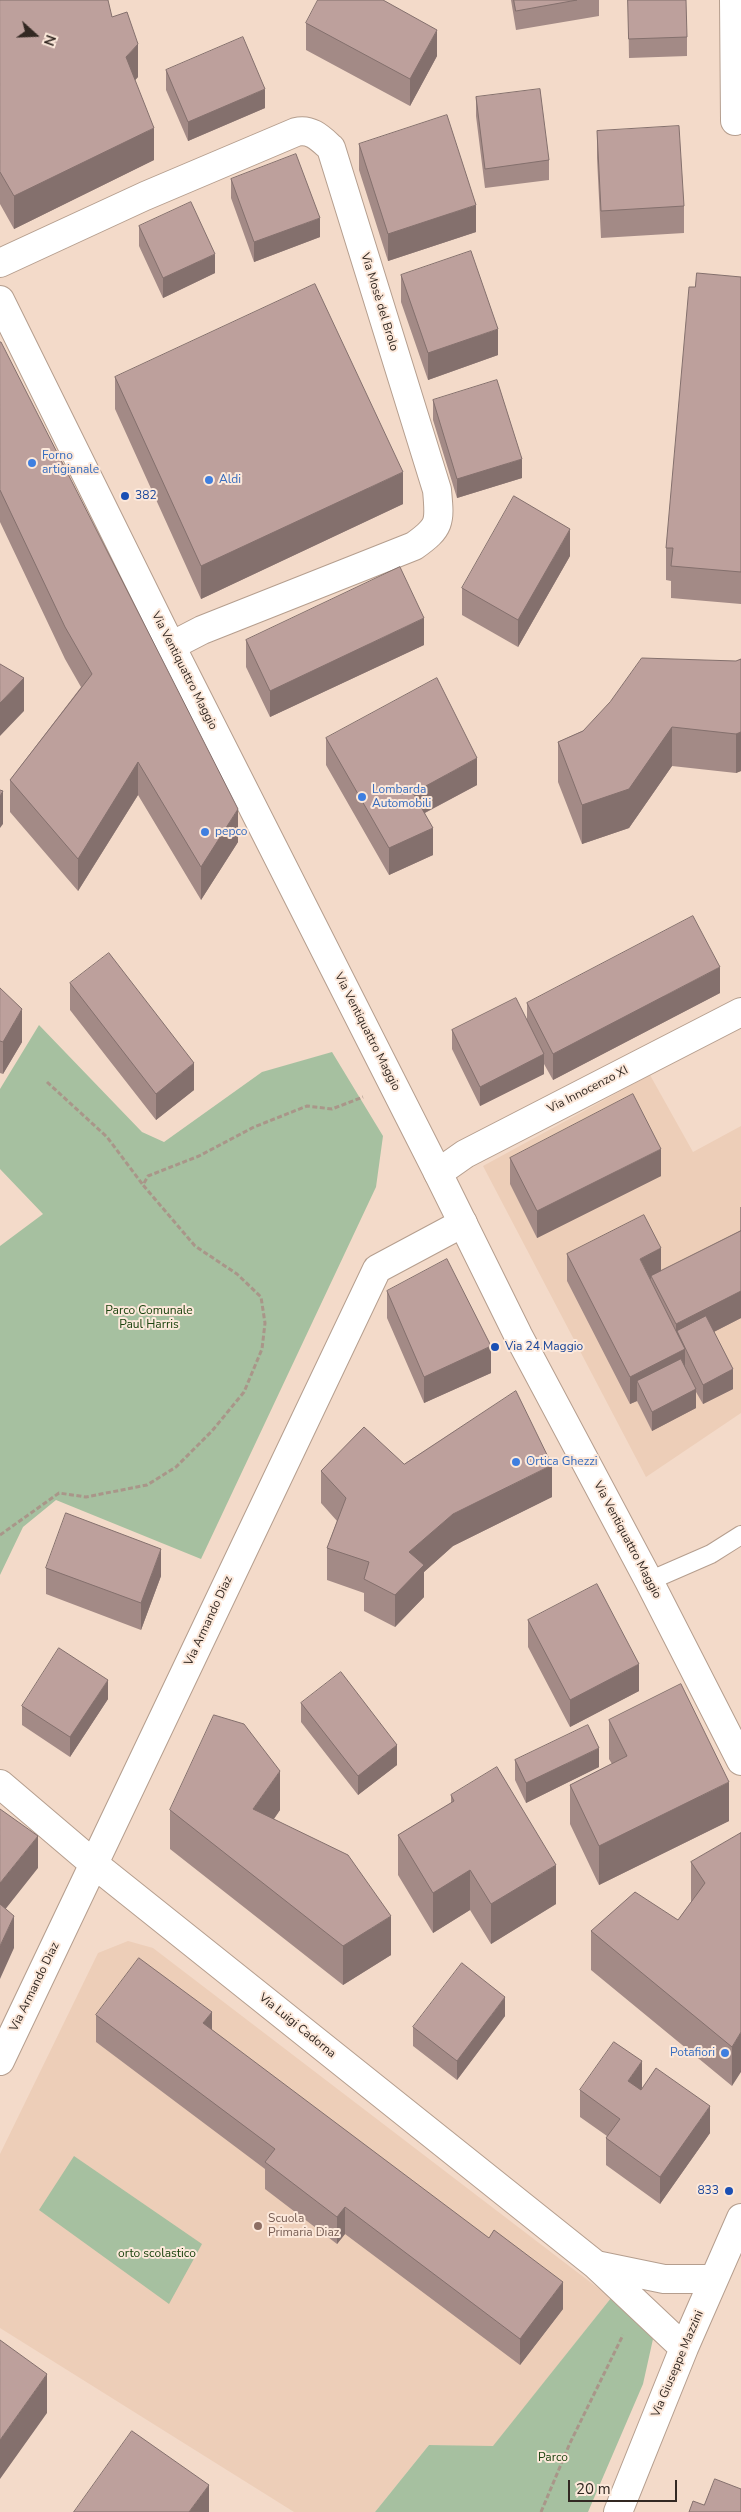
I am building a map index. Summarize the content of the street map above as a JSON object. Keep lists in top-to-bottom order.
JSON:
{
  "streets": {
    "street": [
      "Via Mosè del Brolo",
      "Via Ventiquattro Maggio",
      "Via Innocenzo XI",
      "Via Armando Diaz",
      "Via Luigi Cadorna",
      "Via Giuseppe Mazzini"
    ]
  },
  "crossings": [
    ["Via Mosè del Brolo", "Via Ventiquattro Maggio"],
    ["Via Ventiquattro Maggio", "Via Innocenzo XI"],
    ["Via Ventiquattro Maggio", "Via Armando Diaz"],
    ["Via Armando Diaz", "Via Luigi Cadorna"],
    ["Via Luigi Cadorna", "Via Giuseppe Mazzini"]
  ],
  "parks": ["Parco Comunale Paul Harris", "orto scolastico", "Parco"],
  "places": [
    "Forno artigianale",
    "Aldi",
    "382",
    "Lombarda Automobili",
    "pepco",
    "Via 24 Maggio",
    "Ortica Ghezzi",
    "Potafiori",
    "833",
    "Scuola Primaria Diaz"
  ],
  "scale_bar": "20 m",
  "north": "right"
}
